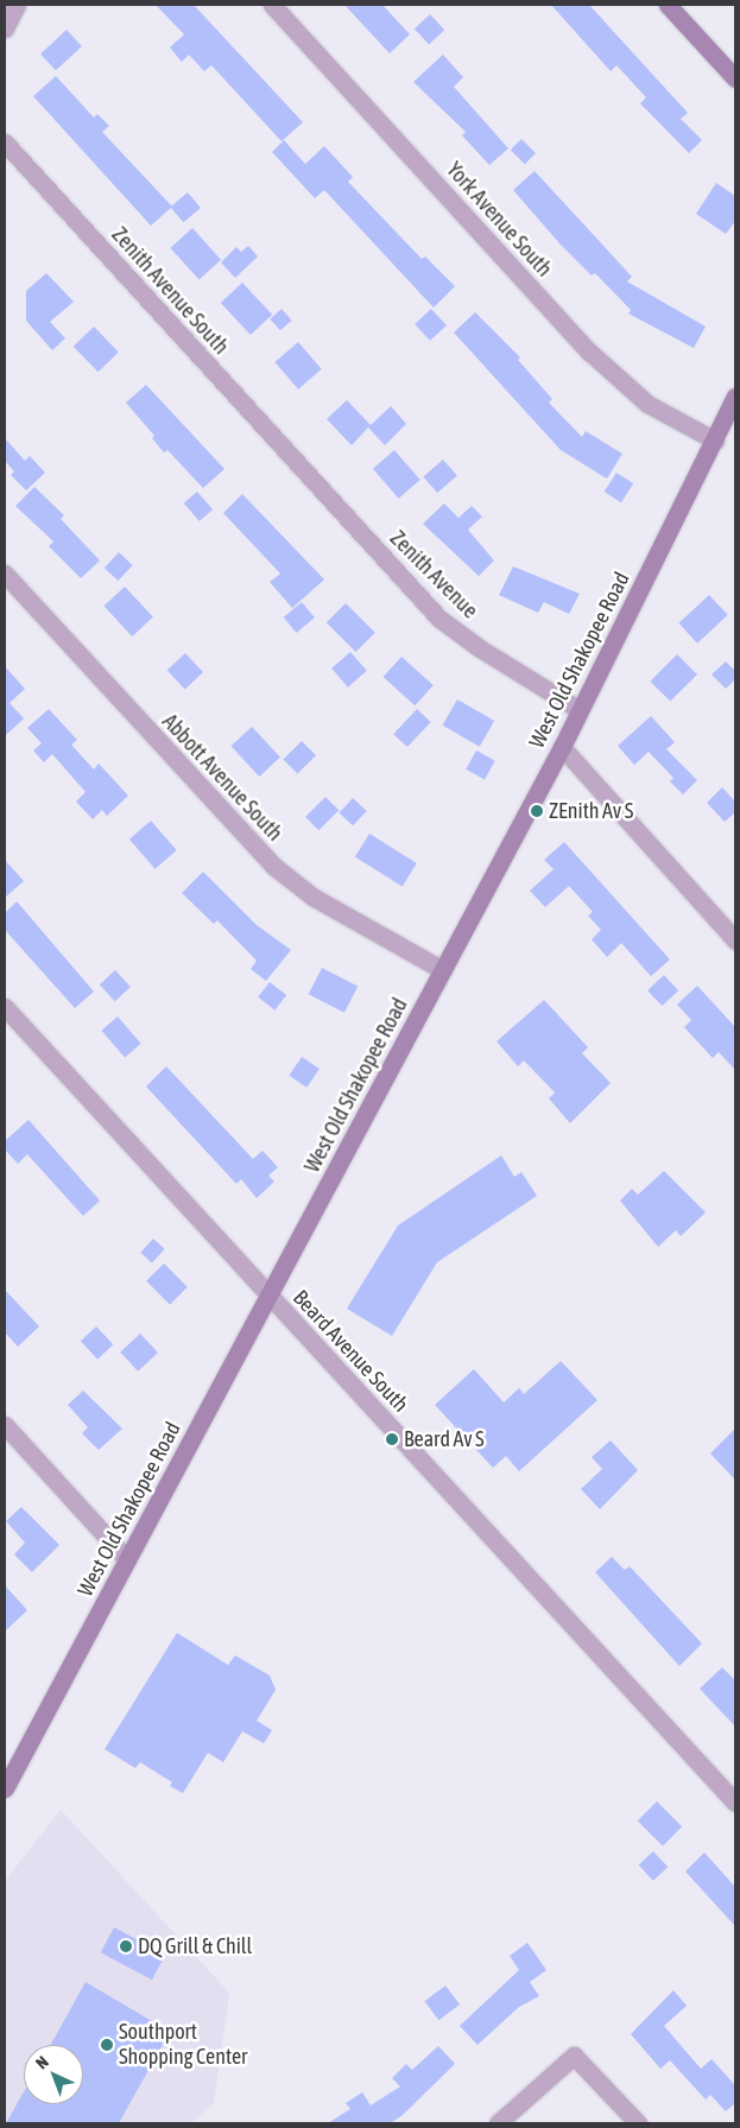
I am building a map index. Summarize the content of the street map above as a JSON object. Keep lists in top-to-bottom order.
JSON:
{
  "streets": {
    "main road": ["West Old Shakopee Road"],
    "street": [
      "York Avenue South",
      "Zenith Avenue South",
      "Zenith Avenue",
      "Abbott Avenue South",
      "Beard Avenue South"
    ]
  },
  "crossings": [
    ["York Avenue South", "West Old Shakopee Road"],
    ["Zenith Avenue South", "Zenith Avenue"],
    ["Zenith Avenue", "West Old Shakopee Road"],
    ["West Old Shakopee Road", "Abbott Avenue South"],
    ["West Old Shakopee Road", "Beard Avenue South"]
  ],
  "places": [
    "ZEnith Av S",
    "Beard Av S",
    "DQ Grill & Chill",
    "Southport Shopping Center"
  ],
  "north": "top left"
}
